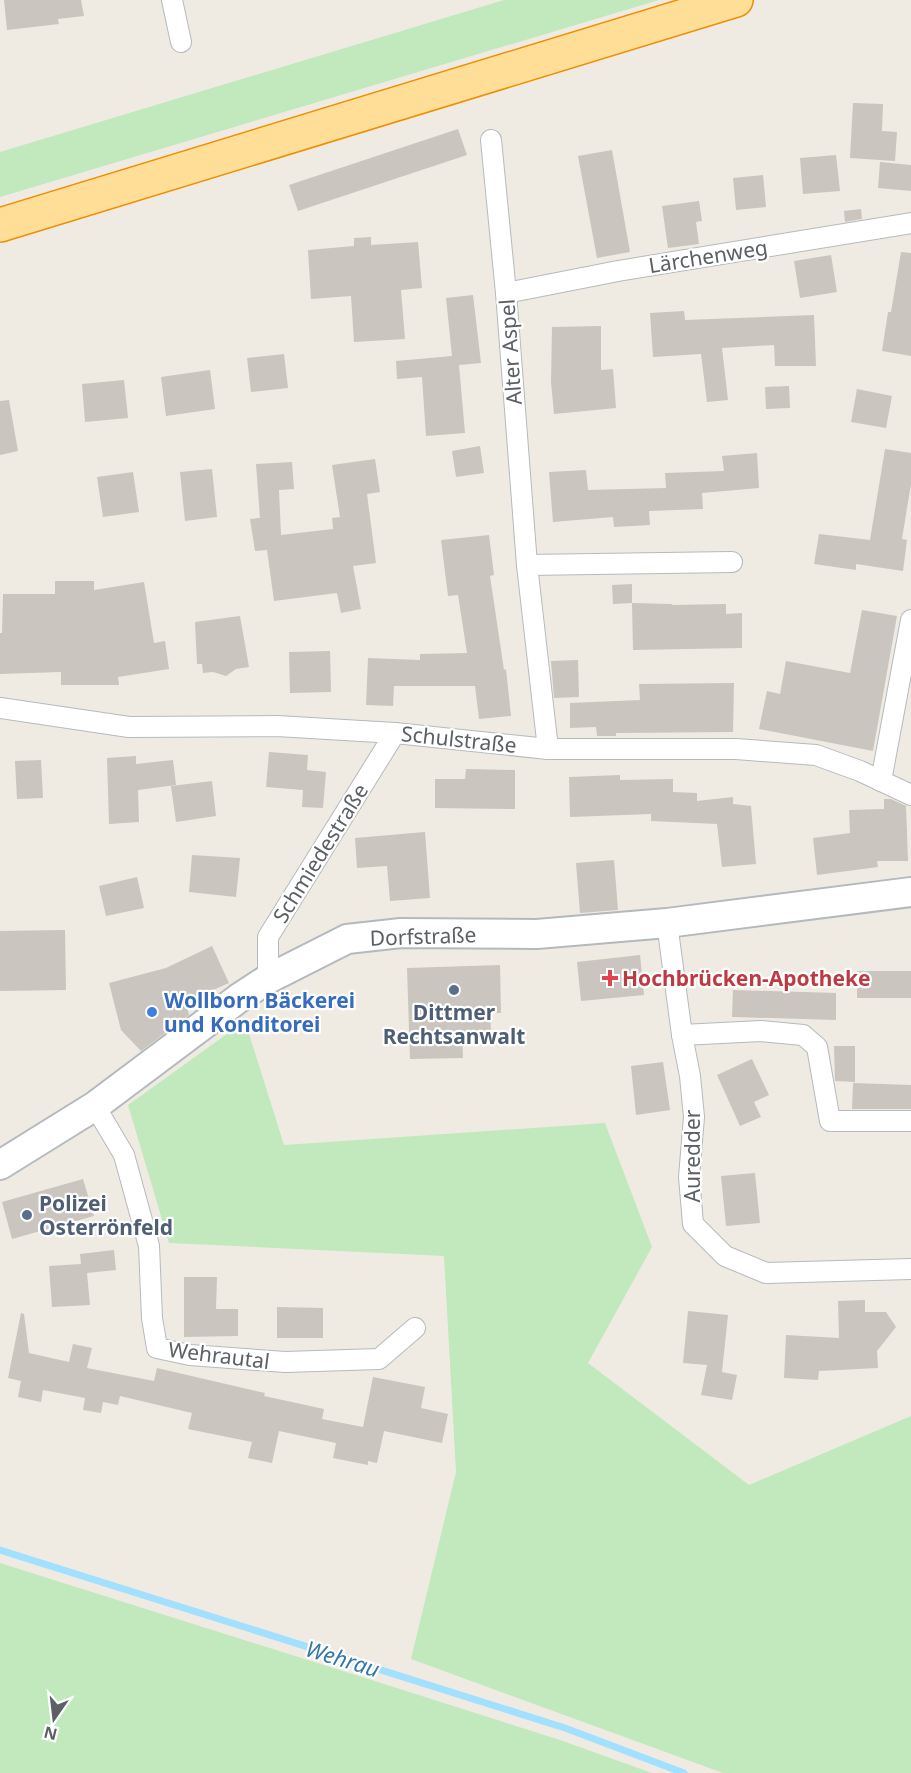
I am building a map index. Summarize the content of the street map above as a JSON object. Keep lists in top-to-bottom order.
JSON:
{
  "streets": {
    "main road": ["Dorfstraße"],
    "street": [
      "Lärchenweg",
      "Alter Aspel",
      "Schulstraße",
      "Schmiedestraße",
      "Auredder",
      "Wehrautal"
    ]
  },
  "crossings": [
    ["Lärchenweg", "Alter Aspel"],
    ["Alter Aspel", "Schulstraße"],
    ["Schulstraße", "Schmiedestraße"],
    ["Schmiedestraße", "Dorfstraße"],
    ["Dorfstraße", "Auredder"],
    ["Dorfstraße", "Wehrautal"]
  ],
  "water": ["Wehrau"],
  "places": {
    "health": ["Hochbrücken-Apotheke"],
    "other": ["Dittmer Rechtsanwalt", "Wollborn Bäckerei und Konditorei", "Polizei Osterrönfeld"]
  },
  "north": "bottom"
}
